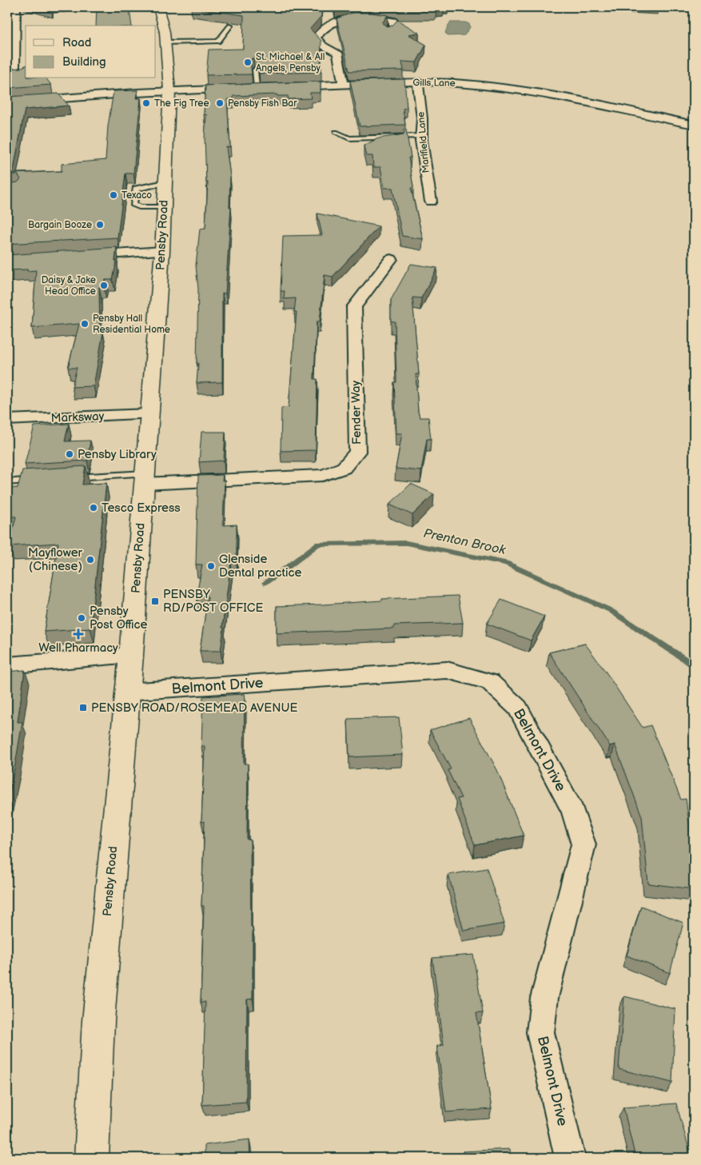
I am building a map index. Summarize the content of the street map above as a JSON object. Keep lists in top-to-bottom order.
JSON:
{
  "streets": {
    "main road": ["Pensby Road"],
    "street": [
      "Gills Lane",
      "Marlfield Lane",
      "Fender Way",
      "Marksway",
      "Belmont Drive"
    ]
  },
  "crossings": [
    ["Gills Lane", "Marlfield Lane"],
    ["Pensby Road", "Fender Way"],
    ["Pensby Road", "Marksway"],
    ["Pensby Road", "Belmont Drive"]
  ],
  "water": ["Prenton Brook"],
  "places": {
    "other": [
      "St. Michael & All Angels, Pensby",
      "The Fig Tree",
      "Pensby Fish Bar",
      "Texaco",
      "Bargain Booze",
      "Daisy & Jake Head Office",
      "Pensby Hall Residential Home",
      "Pensby Library",
      "Tesco Express",
      "Mayflower (Chinese)",
      "Glenside Dental practice",
      "Pensby Post Office"
    ],
    "transit": ["PENSBY RD/POST OFFICE", "PENSBY ROAD/ROSEMEAD AVENUE"],
    "health": ["Well Pharmacy"]
  },
  "legend": ["Road", "Building"]
}
